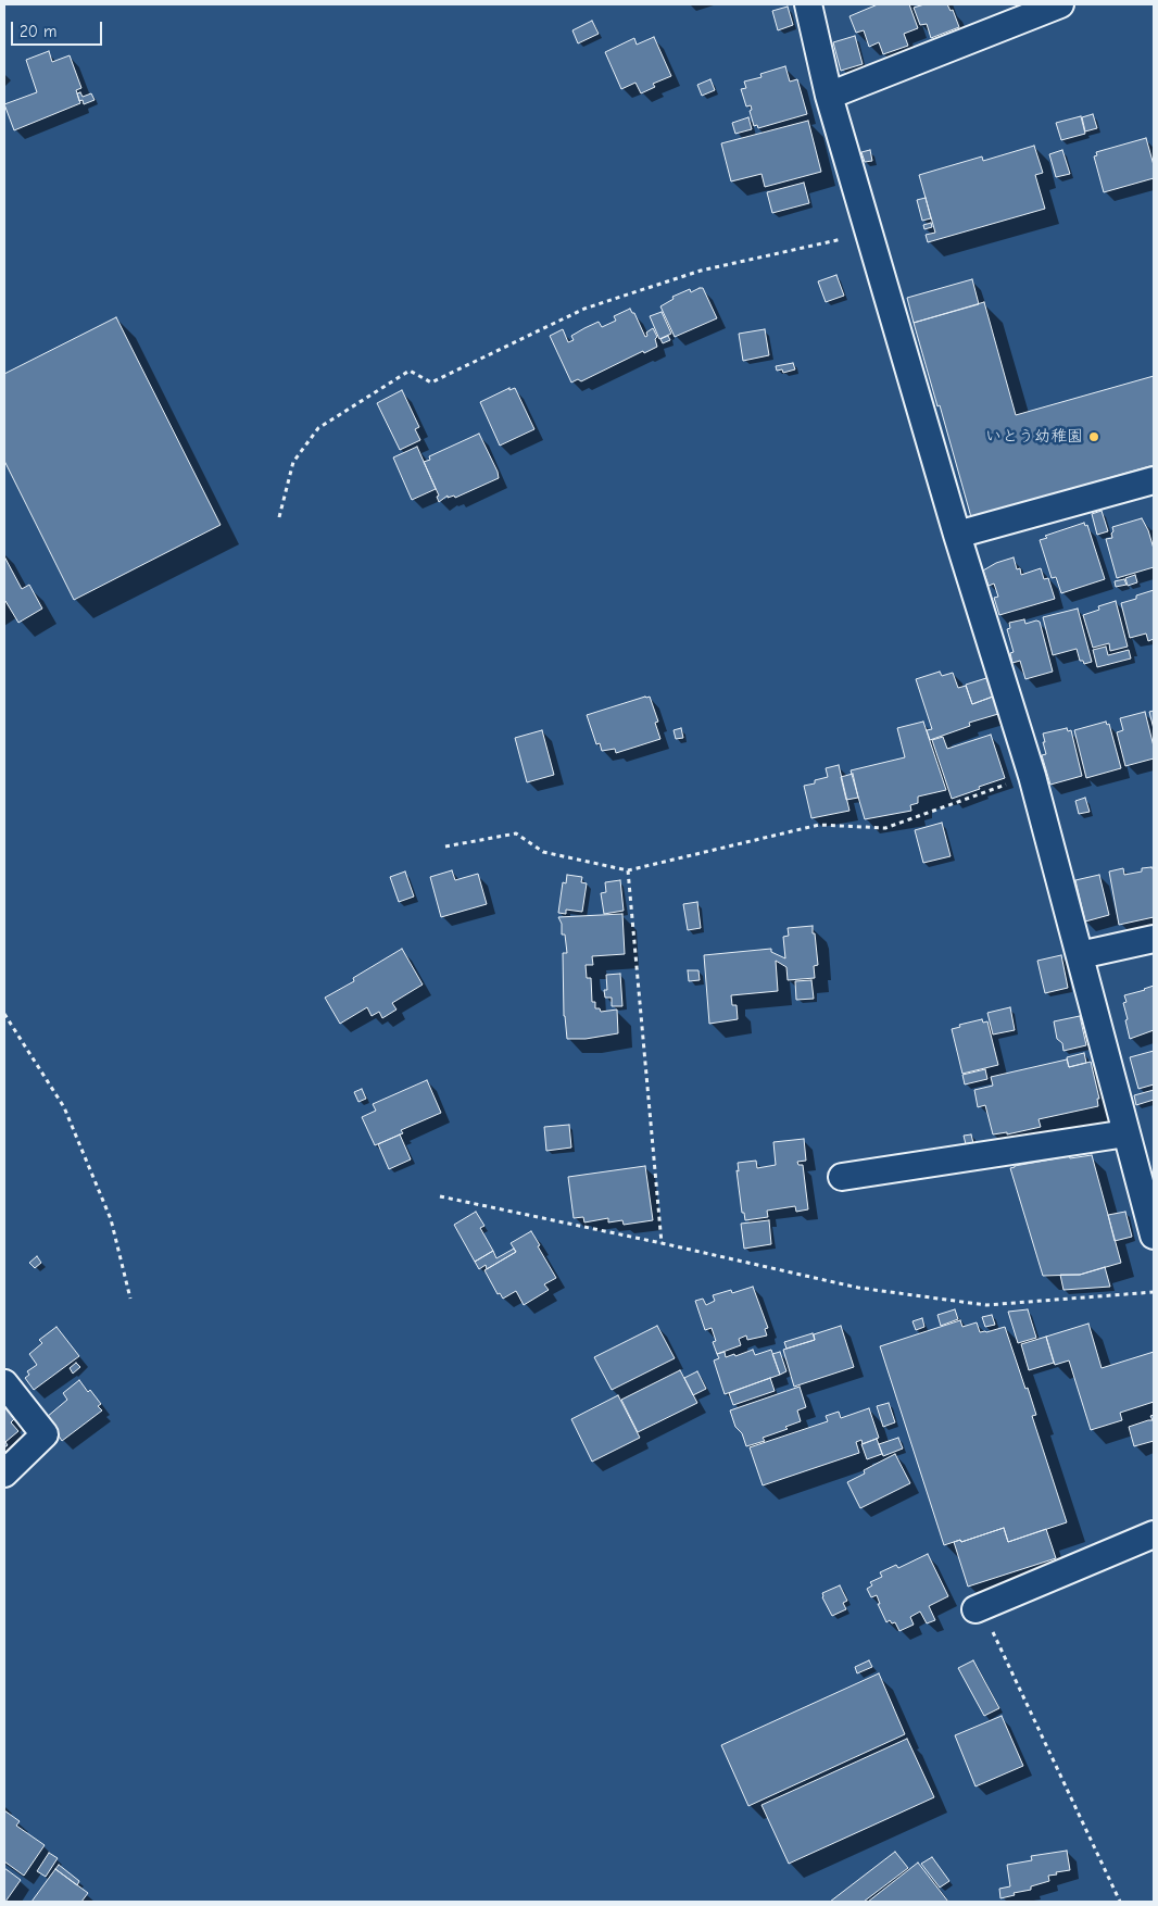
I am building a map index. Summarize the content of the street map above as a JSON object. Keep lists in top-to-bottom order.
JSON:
{
  "places": ["いとう幼稚園"],
  "scale_bar": "20 m"
}
